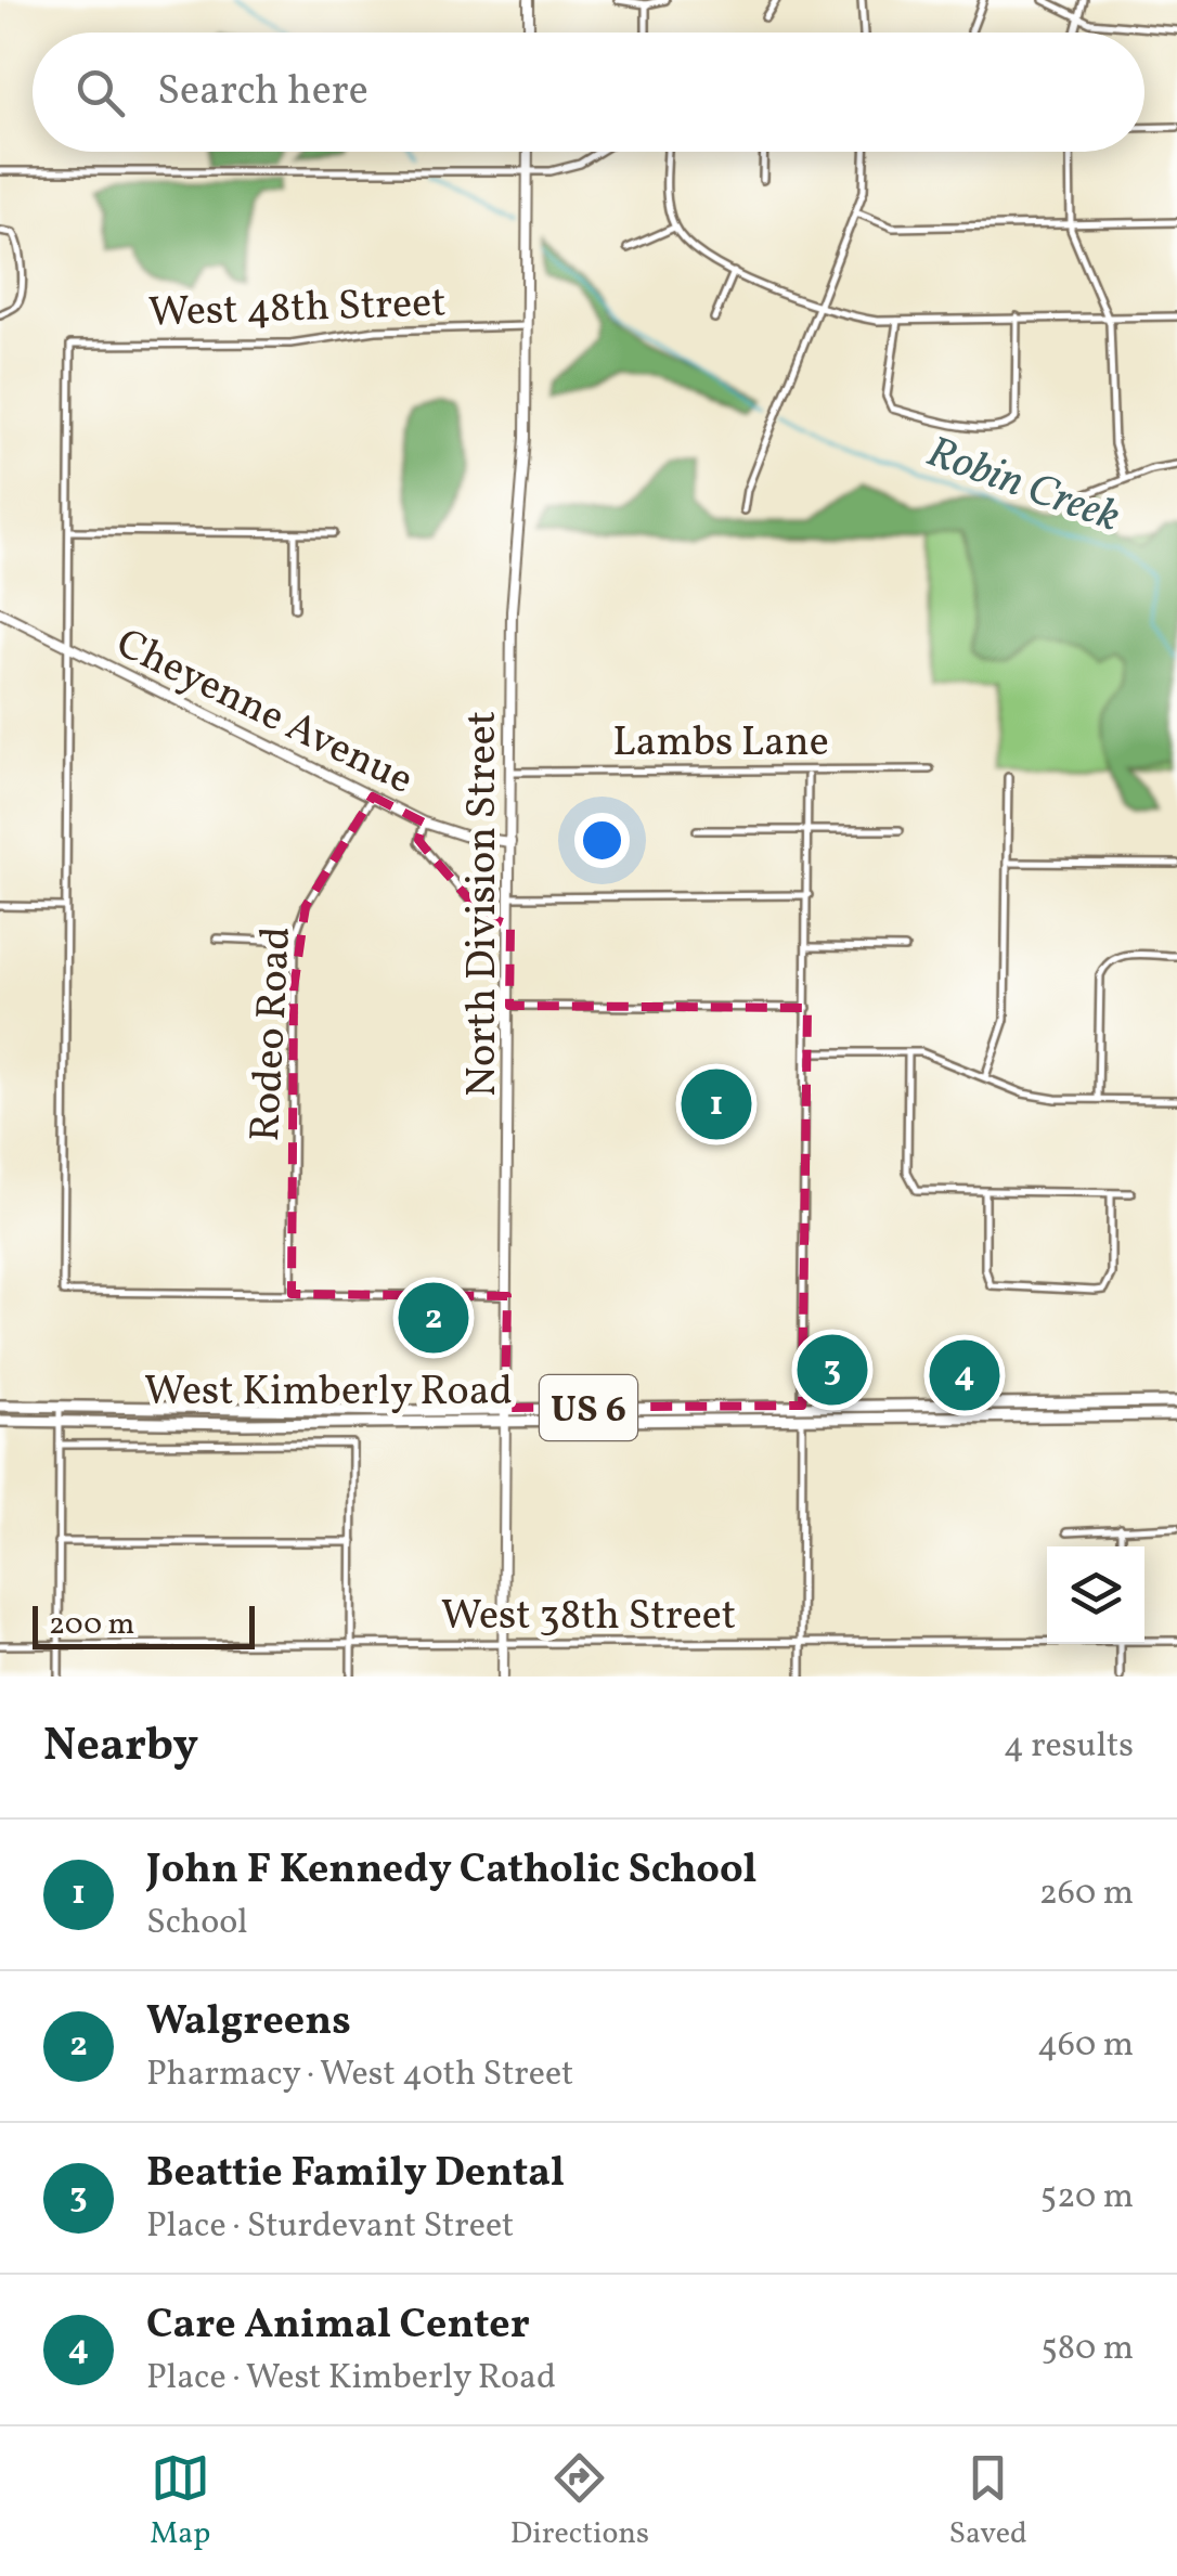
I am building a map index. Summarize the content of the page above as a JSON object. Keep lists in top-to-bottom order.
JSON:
{
  "streets": {
    "main road": [
      "Cheyenne Avenue",
      "North Division Street",
      "West Kimberly Road",
      "US 6"
    ],
    "street": [
      "West 48th Street",
      "Lambs Lane",
      "Rodeo Road",
      "West 38th Street"
    ]
  },
  "crossings": [
    ["West 48th Street", "North Division Street"],
    ["Cheyenne Avenue", "North Division Street"],
    ["Cheyenne Avenue", "Rodeo Road"],
    ["Lambs Lane", "North Division Street"],
    ["North Division Street", "West Kimberly Road"],
    ["North Division Street", "West 38th Street"]
  ],
  "water": ["Robin Creek"],
  "scale_bar": "200 m",
  "page": {
    "search": "Search here",
    "pins": [
      "1",
      "2",
      "3",
      "4"
    ],
    "scale": "200 m",
    "heading": ["Nearby", "4 results"],
    "list": [
      {
        "mark": "1",
        "name": "John F Kennedy Catholic School",
        "note": "School",
        "value": "260 m"
      },
      {
        "mark": "2",
        "name": "Walgreens",
        "note": "Pharmacy · West 40th Street",
        "value": "460 m"
      },
      {
        "mark": "3",
        "name": "Beattie Family Dental",
        "note": "Place · Sturdevant Street",
        "value": "520 m"
      },
      {
        "mark": "4",
        "name": "Care Animal Center",
        "note": "Place · West Kimberly Road",
        "value": "580 m"
      }
    ],
    "nav": ["Map", "Directions", "Saved"]
  }
}
